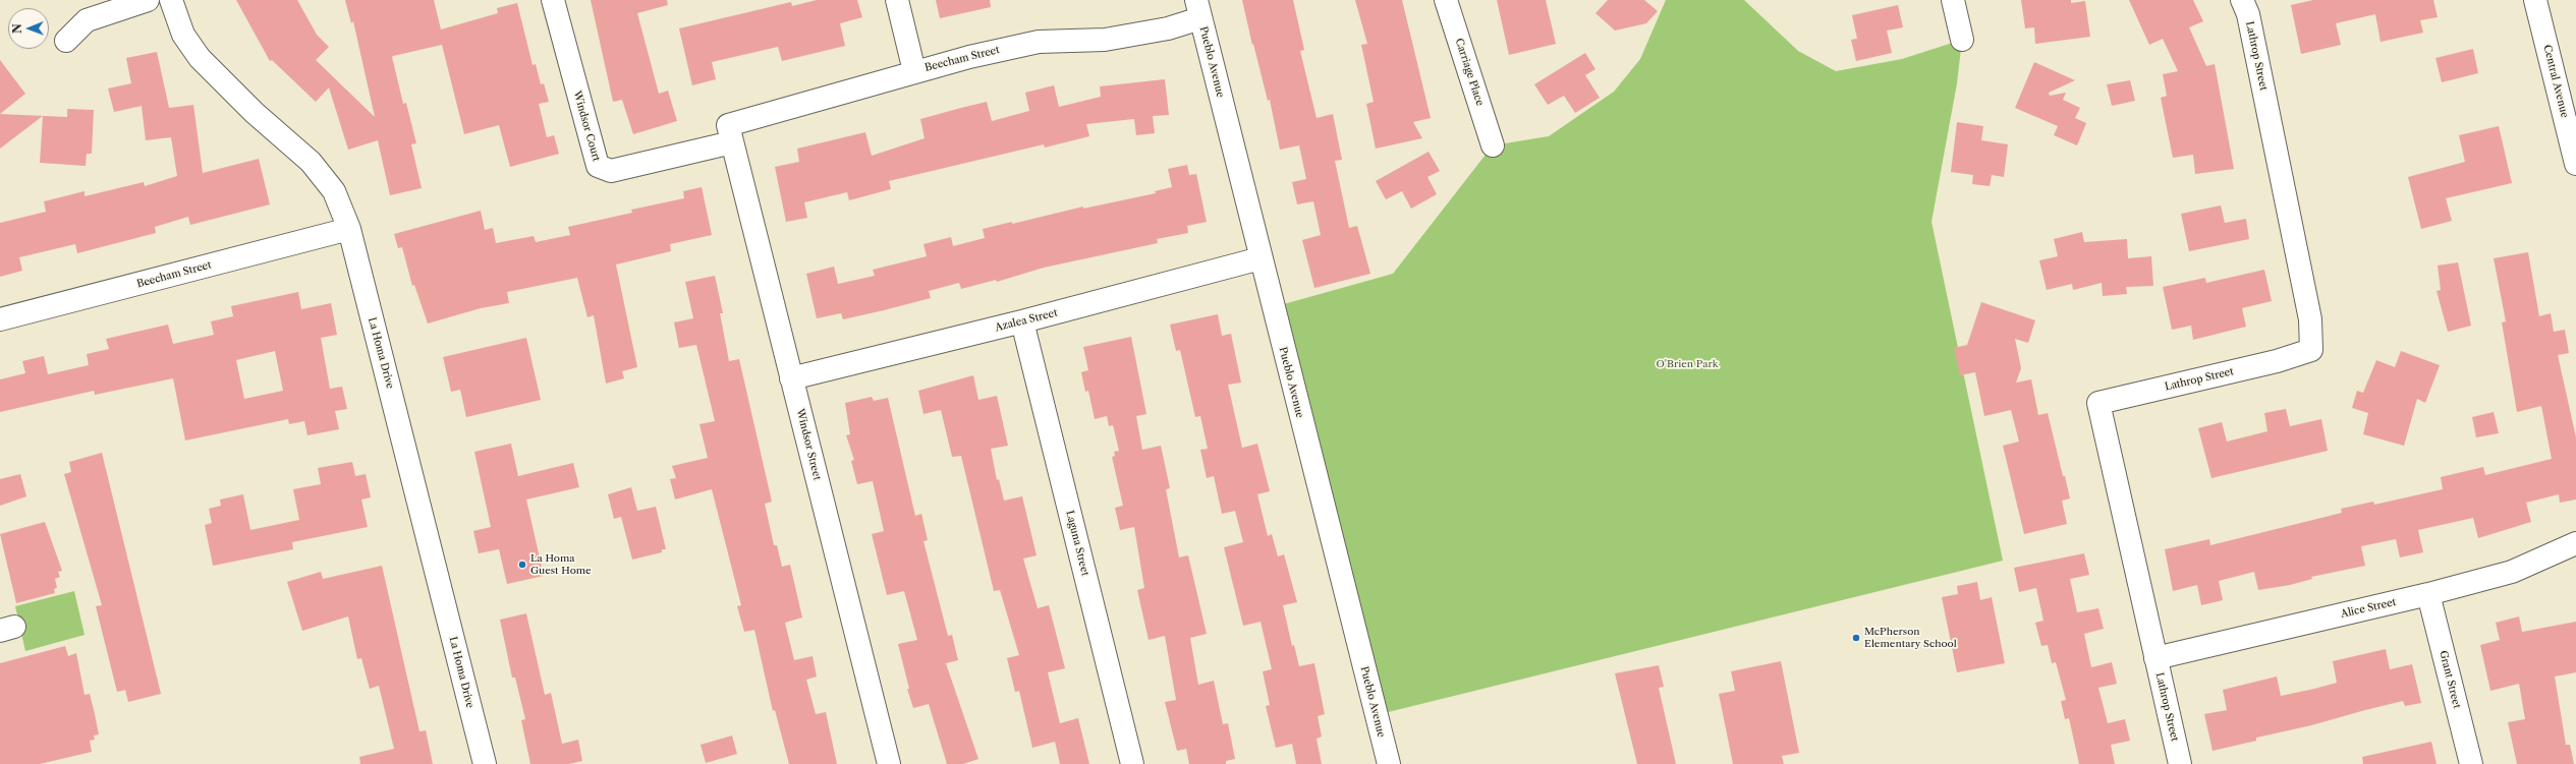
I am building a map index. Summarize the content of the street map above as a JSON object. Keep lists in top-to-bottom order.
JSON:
{
  "streets": {
    "street": [
      "Lathrop Street",
      "Beecham Street",
      "Pueblo Avenue",
      "Carriage Place",
      "Central Avenue",
      "Windsor Court",
      "Azalea Street",
      "La Homa Drive",
      "Windsor Street",
      "Laguna Street",
      "Alice Street",
      "Grant Street"
    ]
  },
  "crossings": [
    ["Lathrop Street", "Alice Street"],
    ["Beecham Street", "Pueblo Avenue"],
    ["Beecham Street", "Windsor Court"],
    ["Beecham Street", "La Homa Drive"],
    ["Beecham Street", "Windsor Street"],
    ["Pueblo Avenue", "Azalea Street"],
    ["Windsor Court", "Windsor Street"],
    ["Azalea Street", "Windsor Street"],
    ["Azalea Street", "Laguna Street"],
    ["Alice Street", "Grant Street"]
  ],
  "parks": ["O'Brien Park"],
  "places": ["La Homa Guest Home", "McPherson Elementary School"],
  "north": "left"
}
